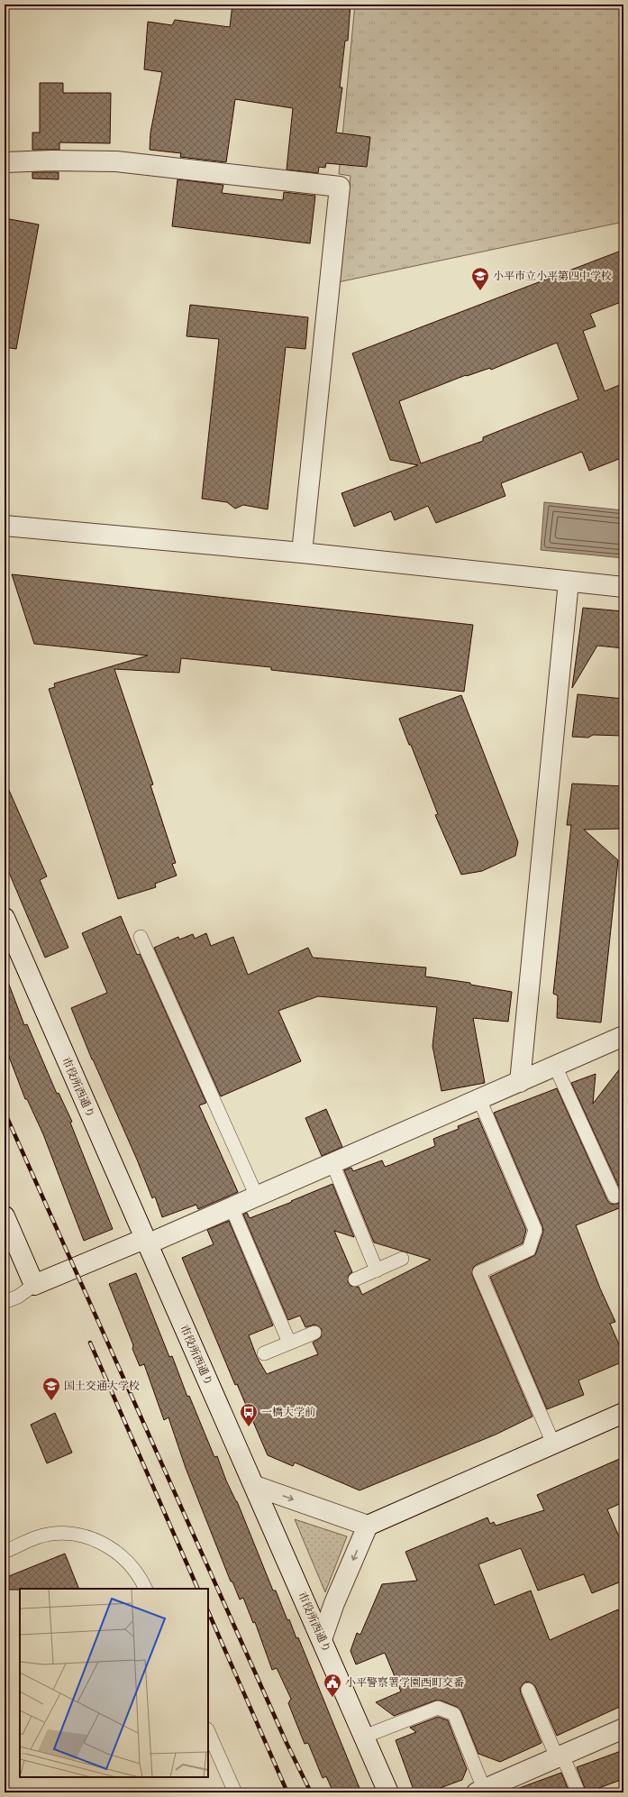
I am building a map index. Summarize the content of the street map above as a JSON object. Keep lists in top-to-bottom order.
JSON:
{
  "streets": {
    "street": ["市役所西通り"]
  },
  "places": {
    "school or university": ["小平市立小平第四中学校", "国土交通大学校"],
    "bus stop": ["一橋大学前"],
    "public building": ["小平警察署学園西町交番"]
  }
}
